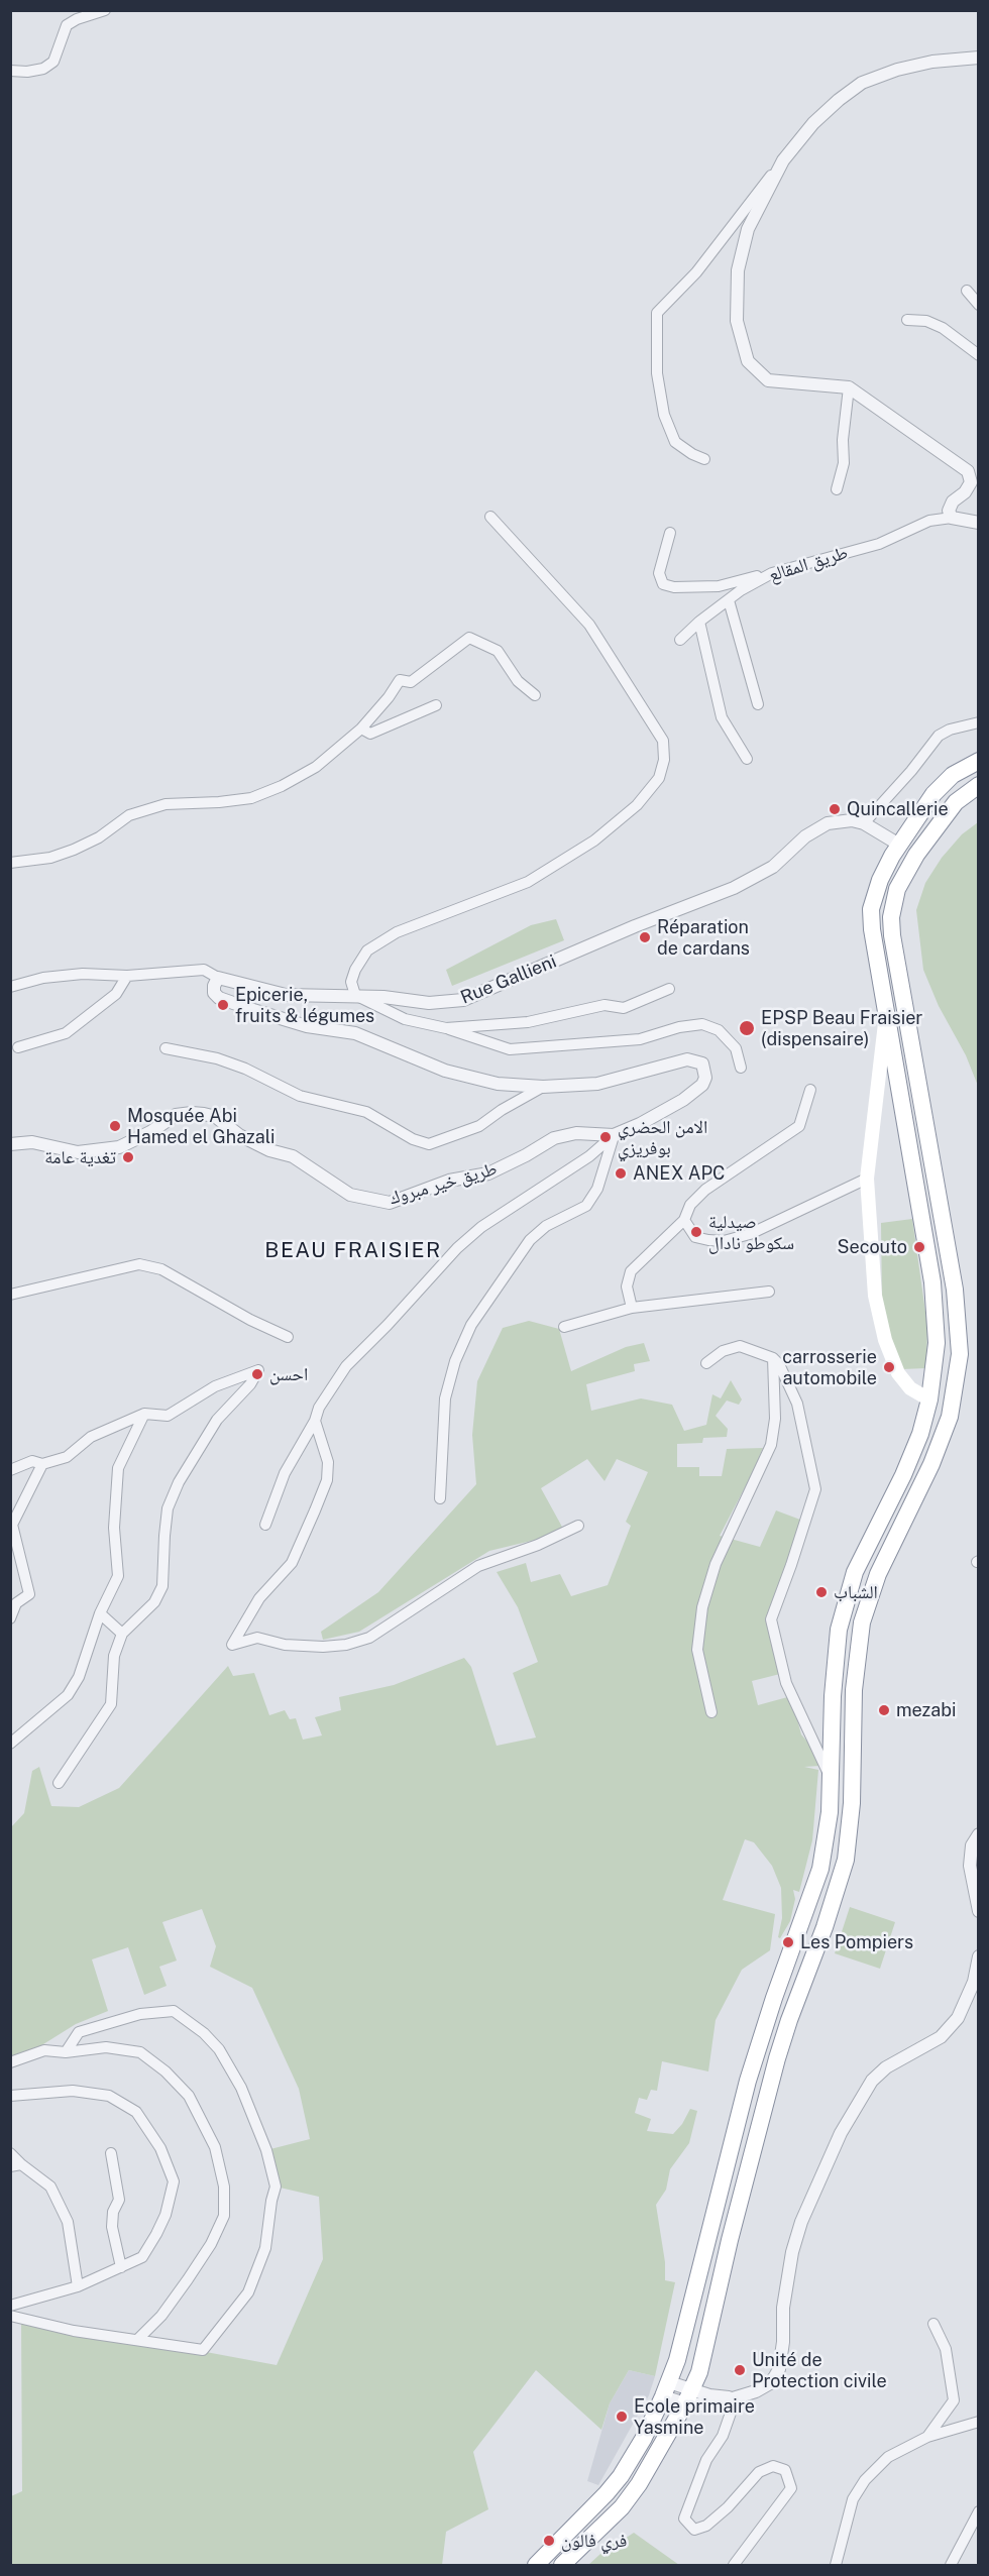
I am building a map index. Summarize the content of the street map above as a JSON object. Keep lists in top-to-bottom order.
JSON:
{
  "streets": {
    "street": ["طريق المقالع", "Rue Gallieni", "طريق خير مبروك"]
  },
  "crossings": [
    ["Rue Gallieni", "طريق خير مبروك"]
  ],
  "districts": ["BEAU FRAISIER"],
  "places": [
    "Quincallerie",
    "Réparation de cardans",
    "Epicerie, fruits & légumes",
    "EPSP Beau Fraisier (dispensaire)",
    "Mosquée Abi Hamed el Ghazali",
    "الامن الحضري بوفريزي",
    "تغدية عامة",
    "ANEX APC",
    "صيدلية سكوطو نادال",
    "Secouto",
    "carrosserie automobile",
    "احسن",
    "الشباب",
    "mezabi",
    "Les Pompiers",
    "Unité de Protection civile",
    "Ecole primaire Yasmine",
    "فري فالون"
  ]
}
